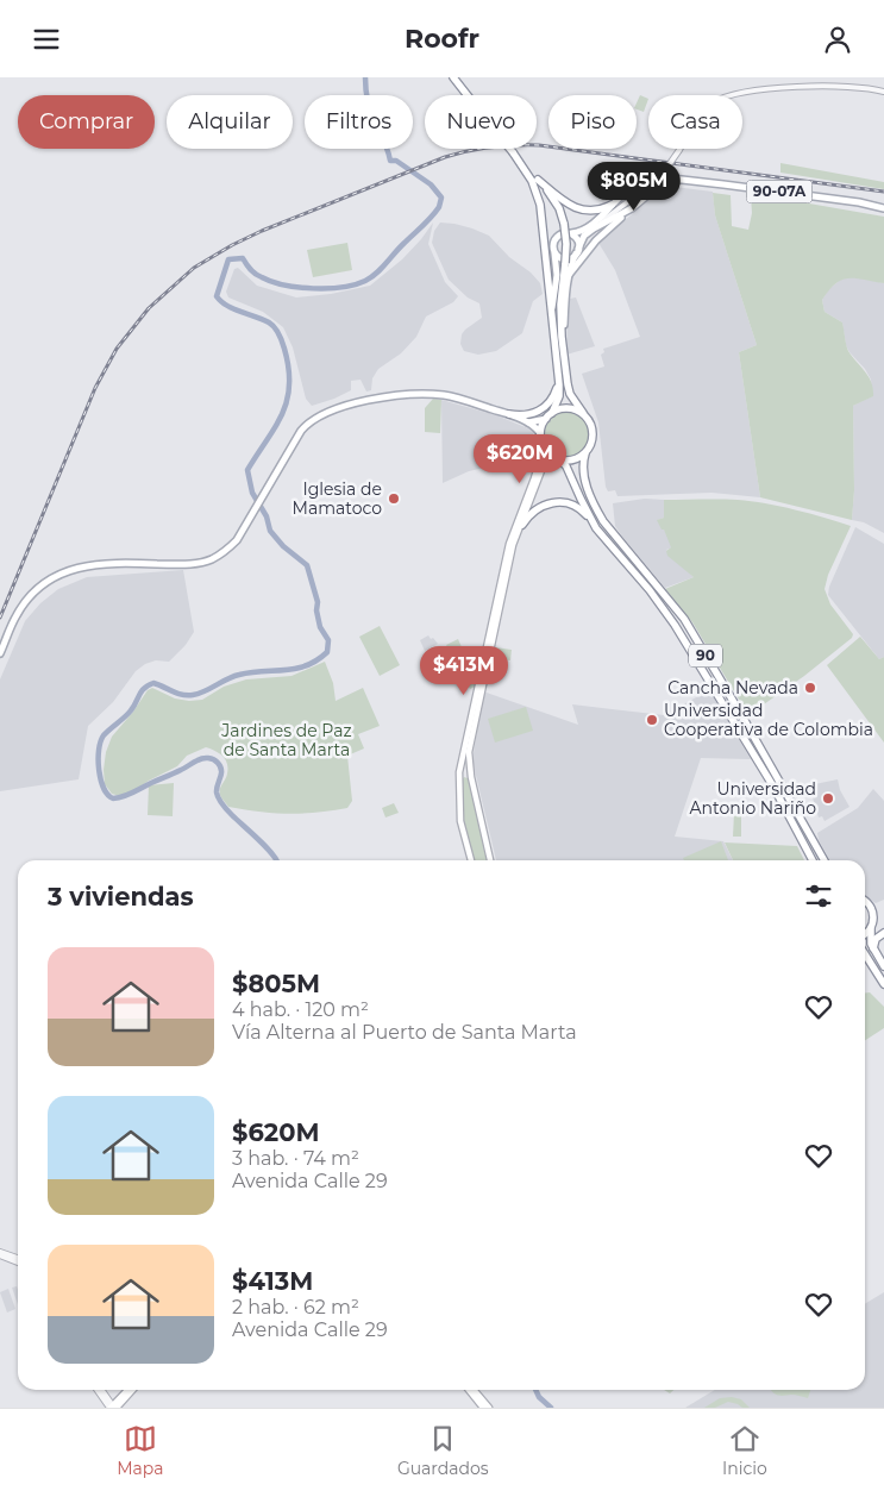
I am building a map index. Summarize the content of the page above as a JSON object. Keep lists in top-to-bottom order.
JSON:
{
  "streets": {
    "highway": ["90"],
    "main road": ["90-07A"]
  },
  "parks": ["Jardines de Paz de Santa Marta"],
  "places": [
    "Iglesia de Mamatoco",
    "Cancha Nevada",
    "Universidad Cooperativa de Colombia",
    "Universidad Antonio Nariño"
  ],
  "page": {
    "header": "Roofr",
    "chip": [
      "Comprar",
      "Alquilar",
      "Filtros",
      "Nuevo",
      "Piso",
      "Casa"
    ],
    "price": ["$805M", "$620M", "$413M"],
    "heading": "3 viviendas",
    "list": [
      {
        "name": "$805M",
        "note": "4 hab. · 120 m² · Vía Alterna al Puerto de Santa Marta"
      },
      {
        "name": "$620M",
        "note": "3 hab. · 74 m² · Avenida Calle 29"
      },
      {
        "name": "$413M",
        "note": "2 hab. · 62 m² · Avenida Calle 29"
      }
    ],
    "tabs": ["Mapa", "Guardados", "Inicio"]
  }
}
